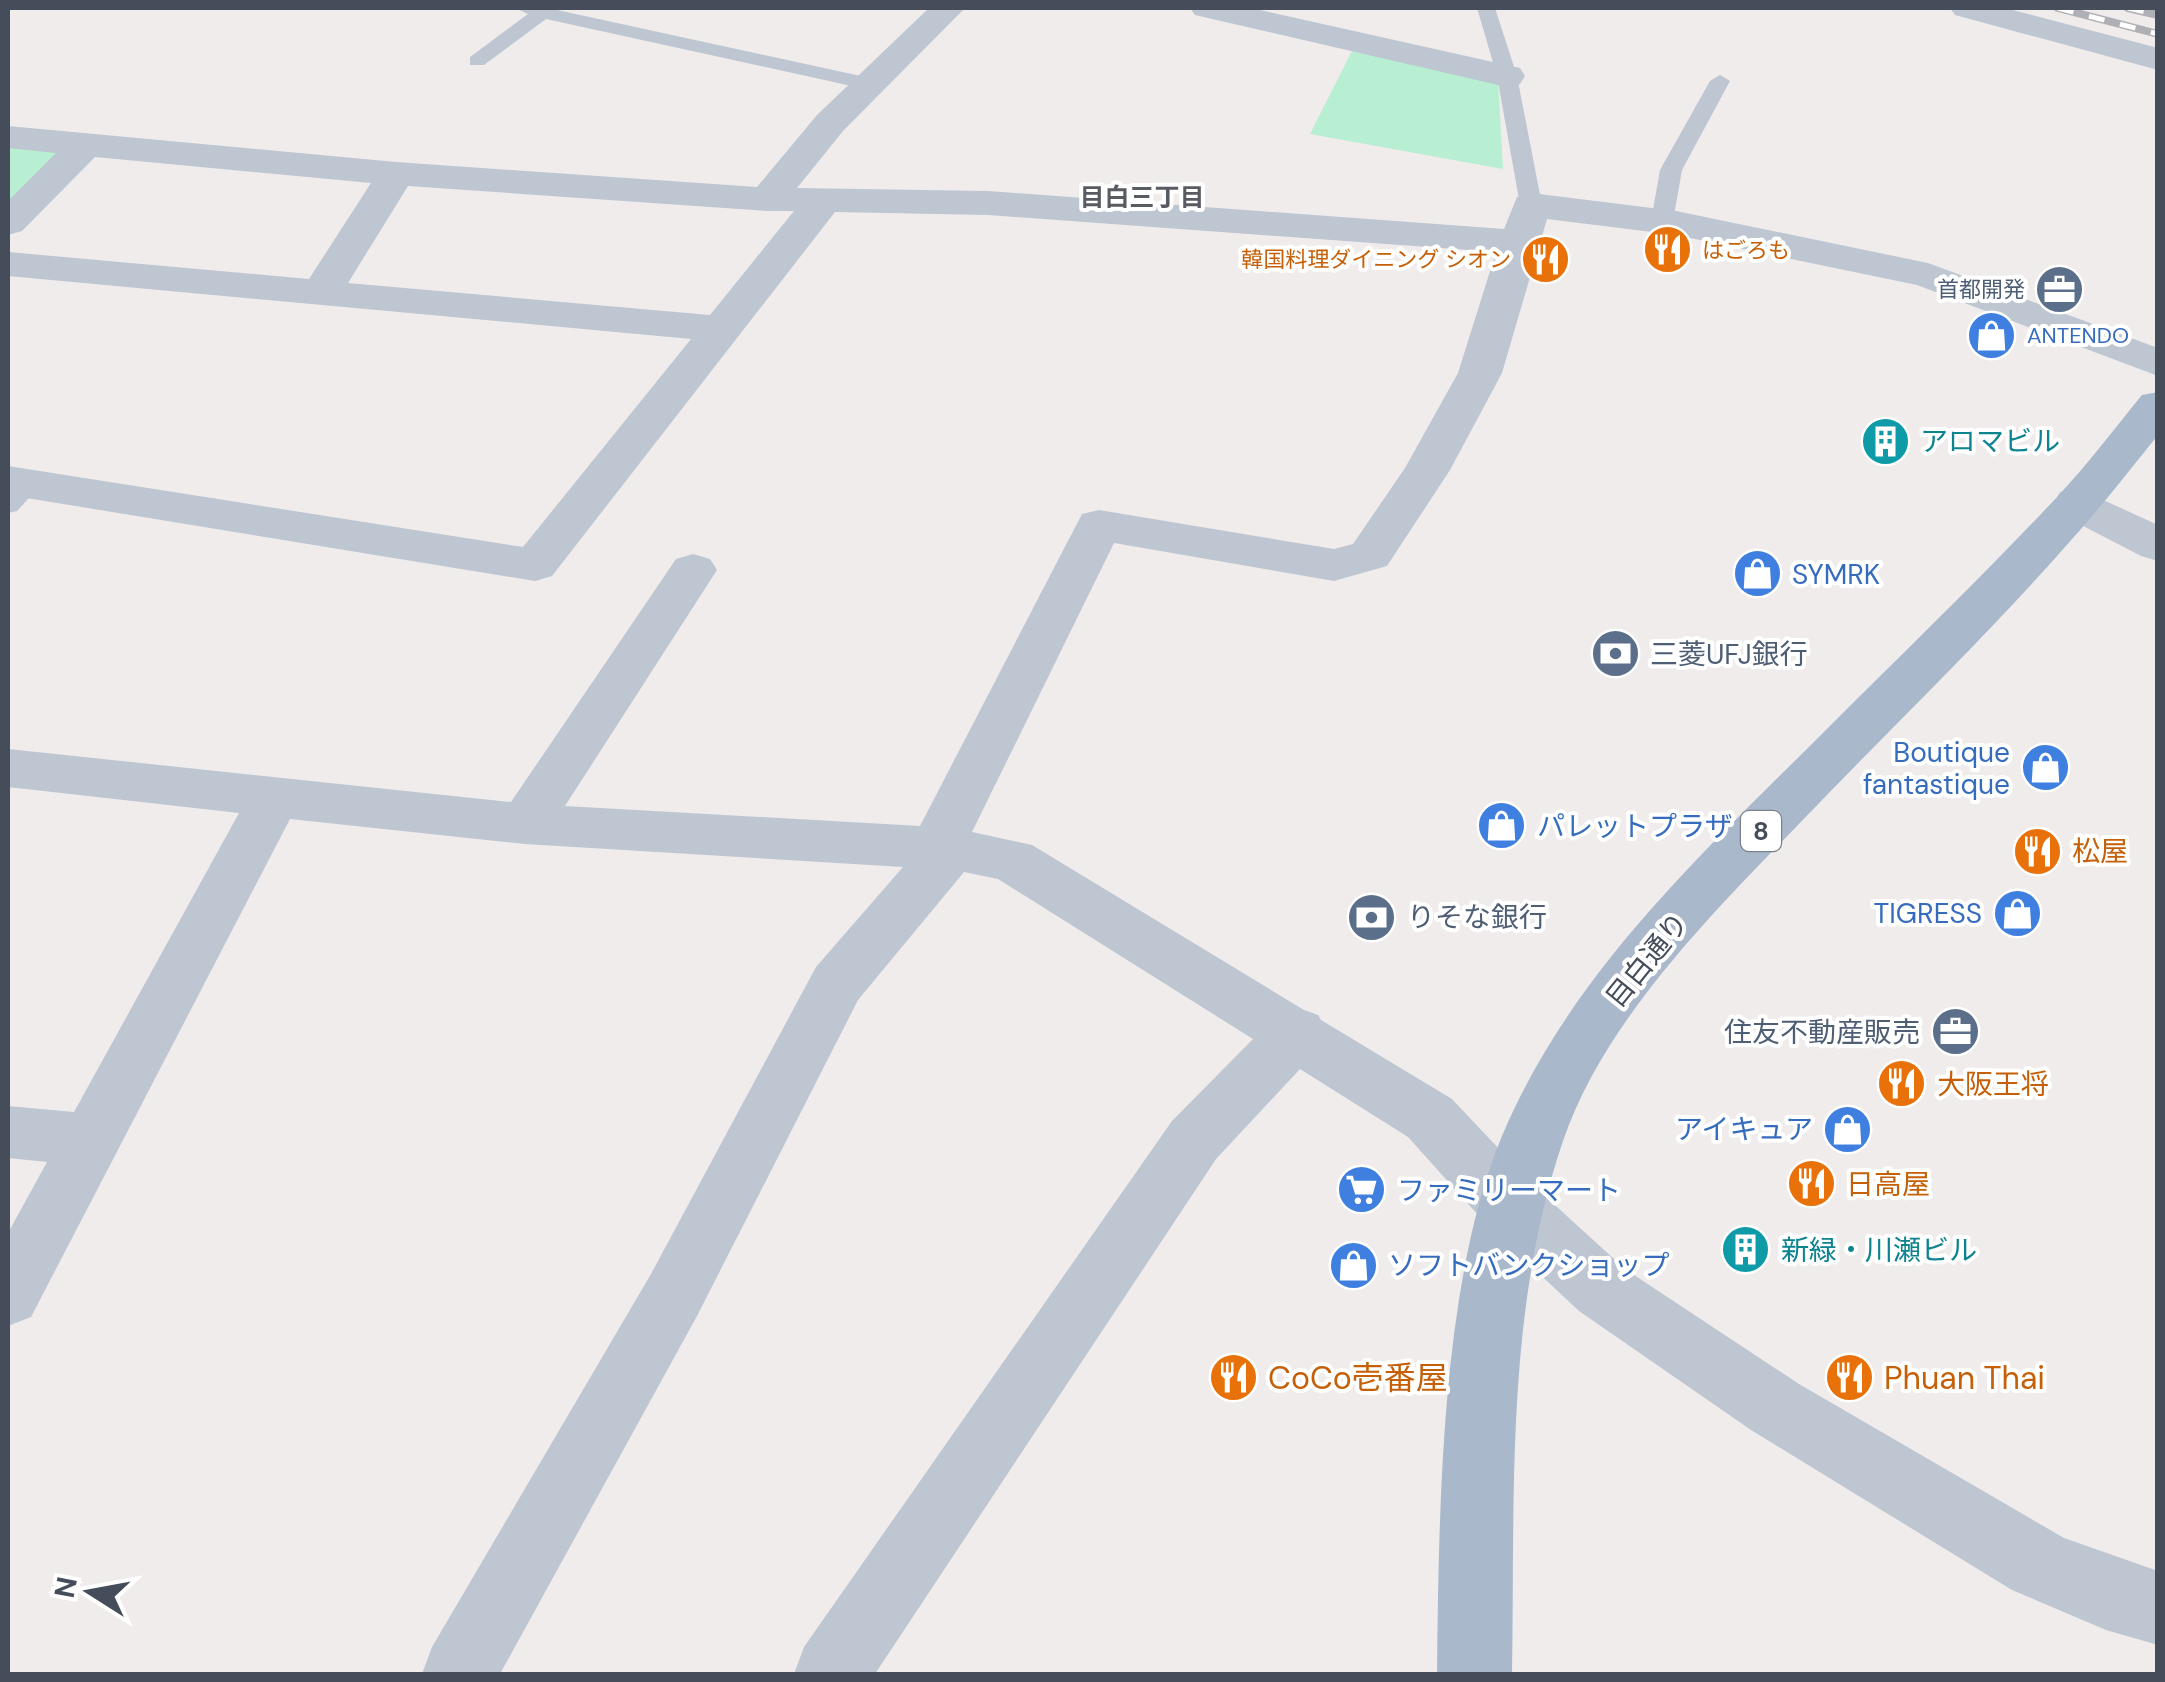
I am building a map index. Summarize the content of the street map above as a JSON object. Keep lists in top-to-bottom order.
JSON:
{
  "streets": {
    "main road": ["8", "目白通り"]
  },
  "districts": ["目白三丁目"],
  "places": {
    "restaurant": [
      "はごろも",
      "韓国料理ダイニング シオン",
      "松屋",
      "大阪王将",
      "日高屋",
      "CoCo壱番屋",
      "Phuan Thai"
    ],
    "office": ["首都開発", "住友不動産販売"],
    "shop": [
      "ANTENDO",
      "SYMRK",
      "Boutique fantastique",
      "パレットプラザ",
      "TIGRESS",
      "アイキュア",
      "ソフトバンクショップ"
    ],
    "building": ["アロマビル", "新緑・川瀬ビル"],
    "bank": ["三菱UFJ銀行", "りそな銀行"],
    "supermarket": ["ファミリーマート"]
  },
  "north": "left"
}
